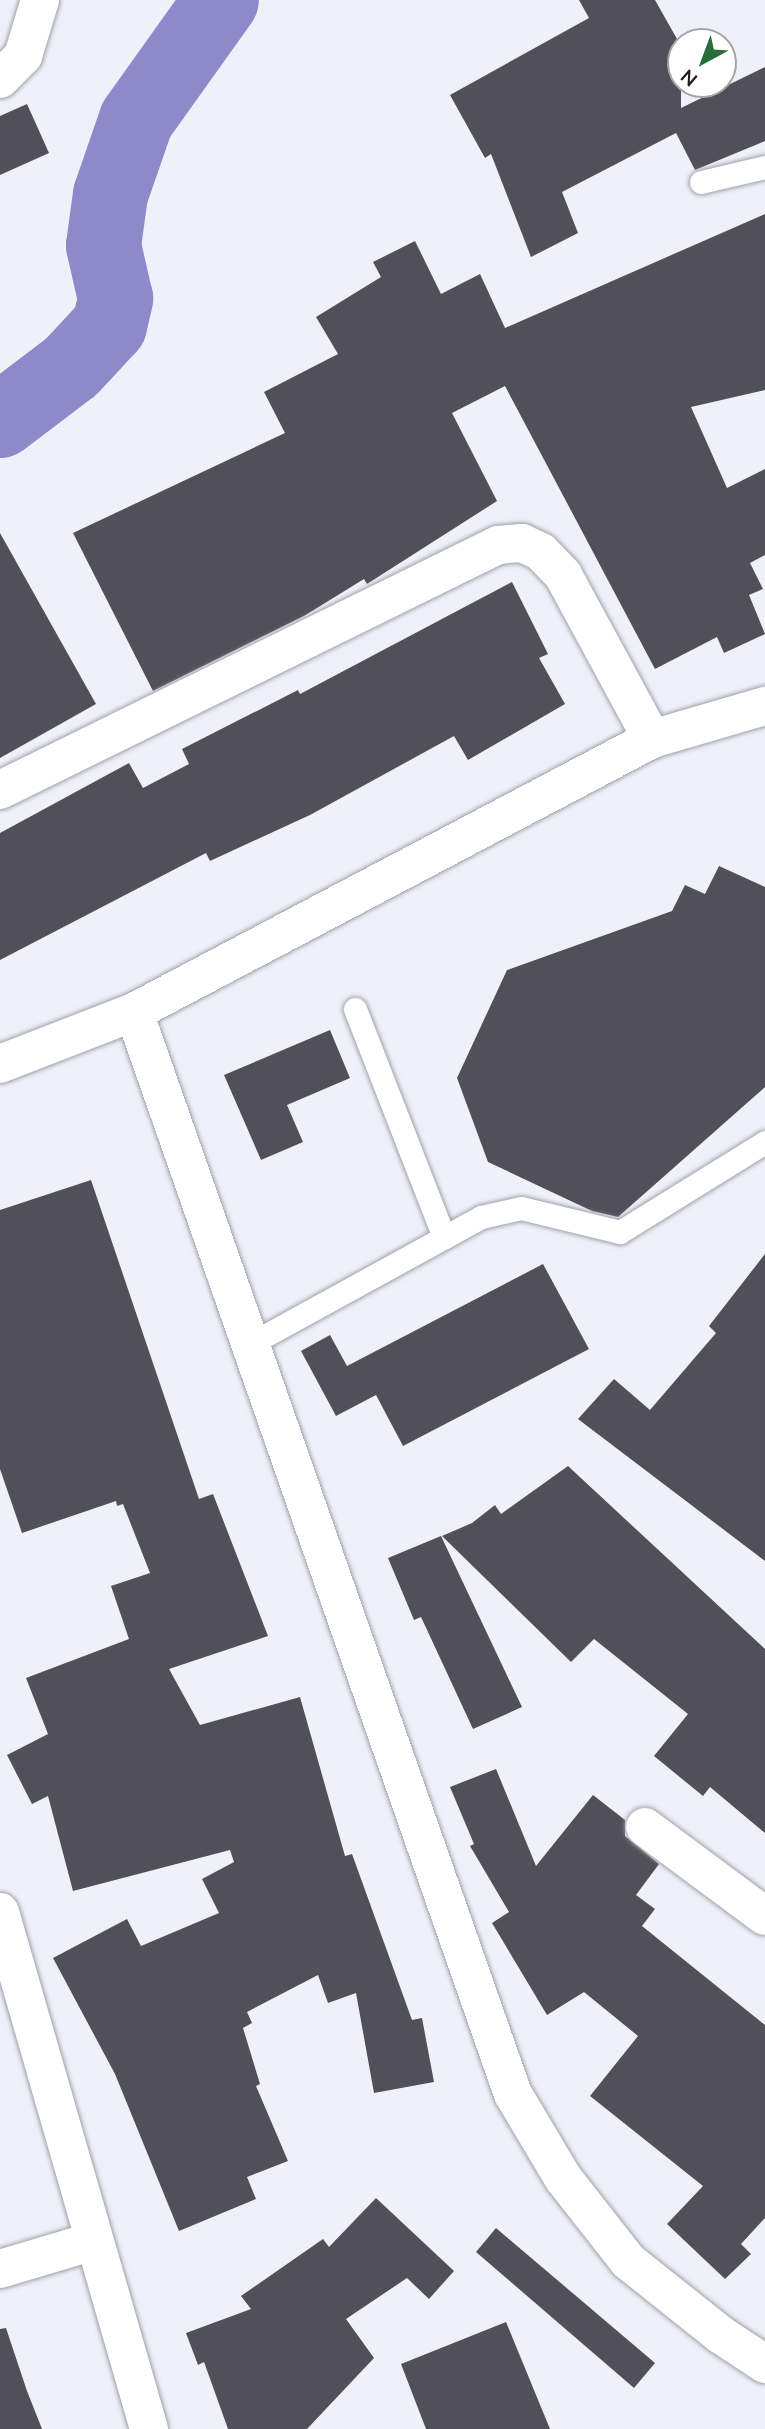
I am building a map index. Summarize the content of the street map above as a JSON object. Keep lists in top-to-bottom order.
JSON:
{
  "north": "bottom left"
}
